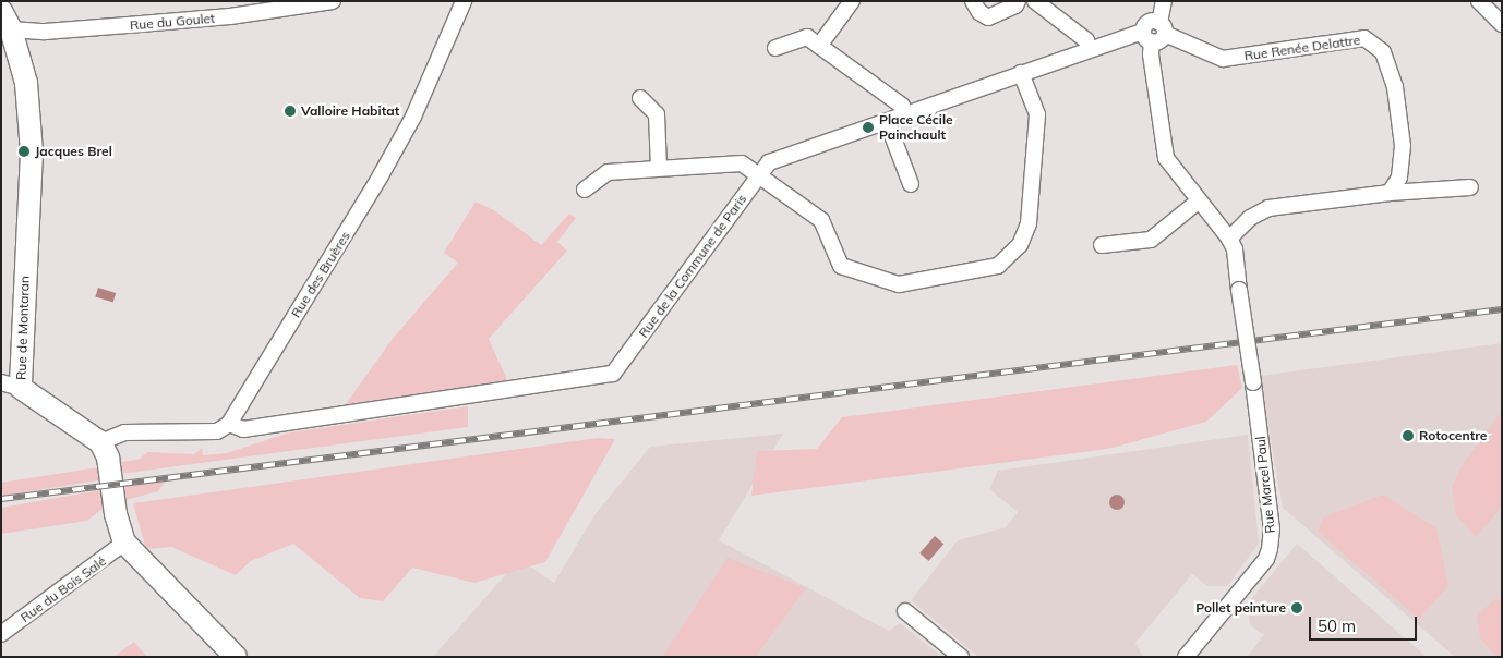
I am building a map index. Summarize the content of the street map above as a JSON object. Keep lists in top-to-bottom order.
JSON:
{
  "streets": {
    "street": [
      "Rue du Goulet",
      "Rue Renée Delattre",
      "Rue de la Commune de Paris",
      "Rue des Bruères",
      "Rue de Montaran",
      "Rue Marcel Paul",
      "Rue du Bois Salé"
    ]
  },
  "crossings": [
    ["Rue du Goulet", "Rue de Montaran"],
    ["Rue Renée Delattre", "Rue de la Commune de Paris"],
    ["Rue de la Commune de Paris", "Rue des Bruères"]
  ],
  "places": [
    "Valloire Habitat",
    "Place Cécile Painchault",
    "Jacques Brel",
    "Rotocentre",
    "Pollet peinture"
  ],
  "scale_bar": "50 m"
}
